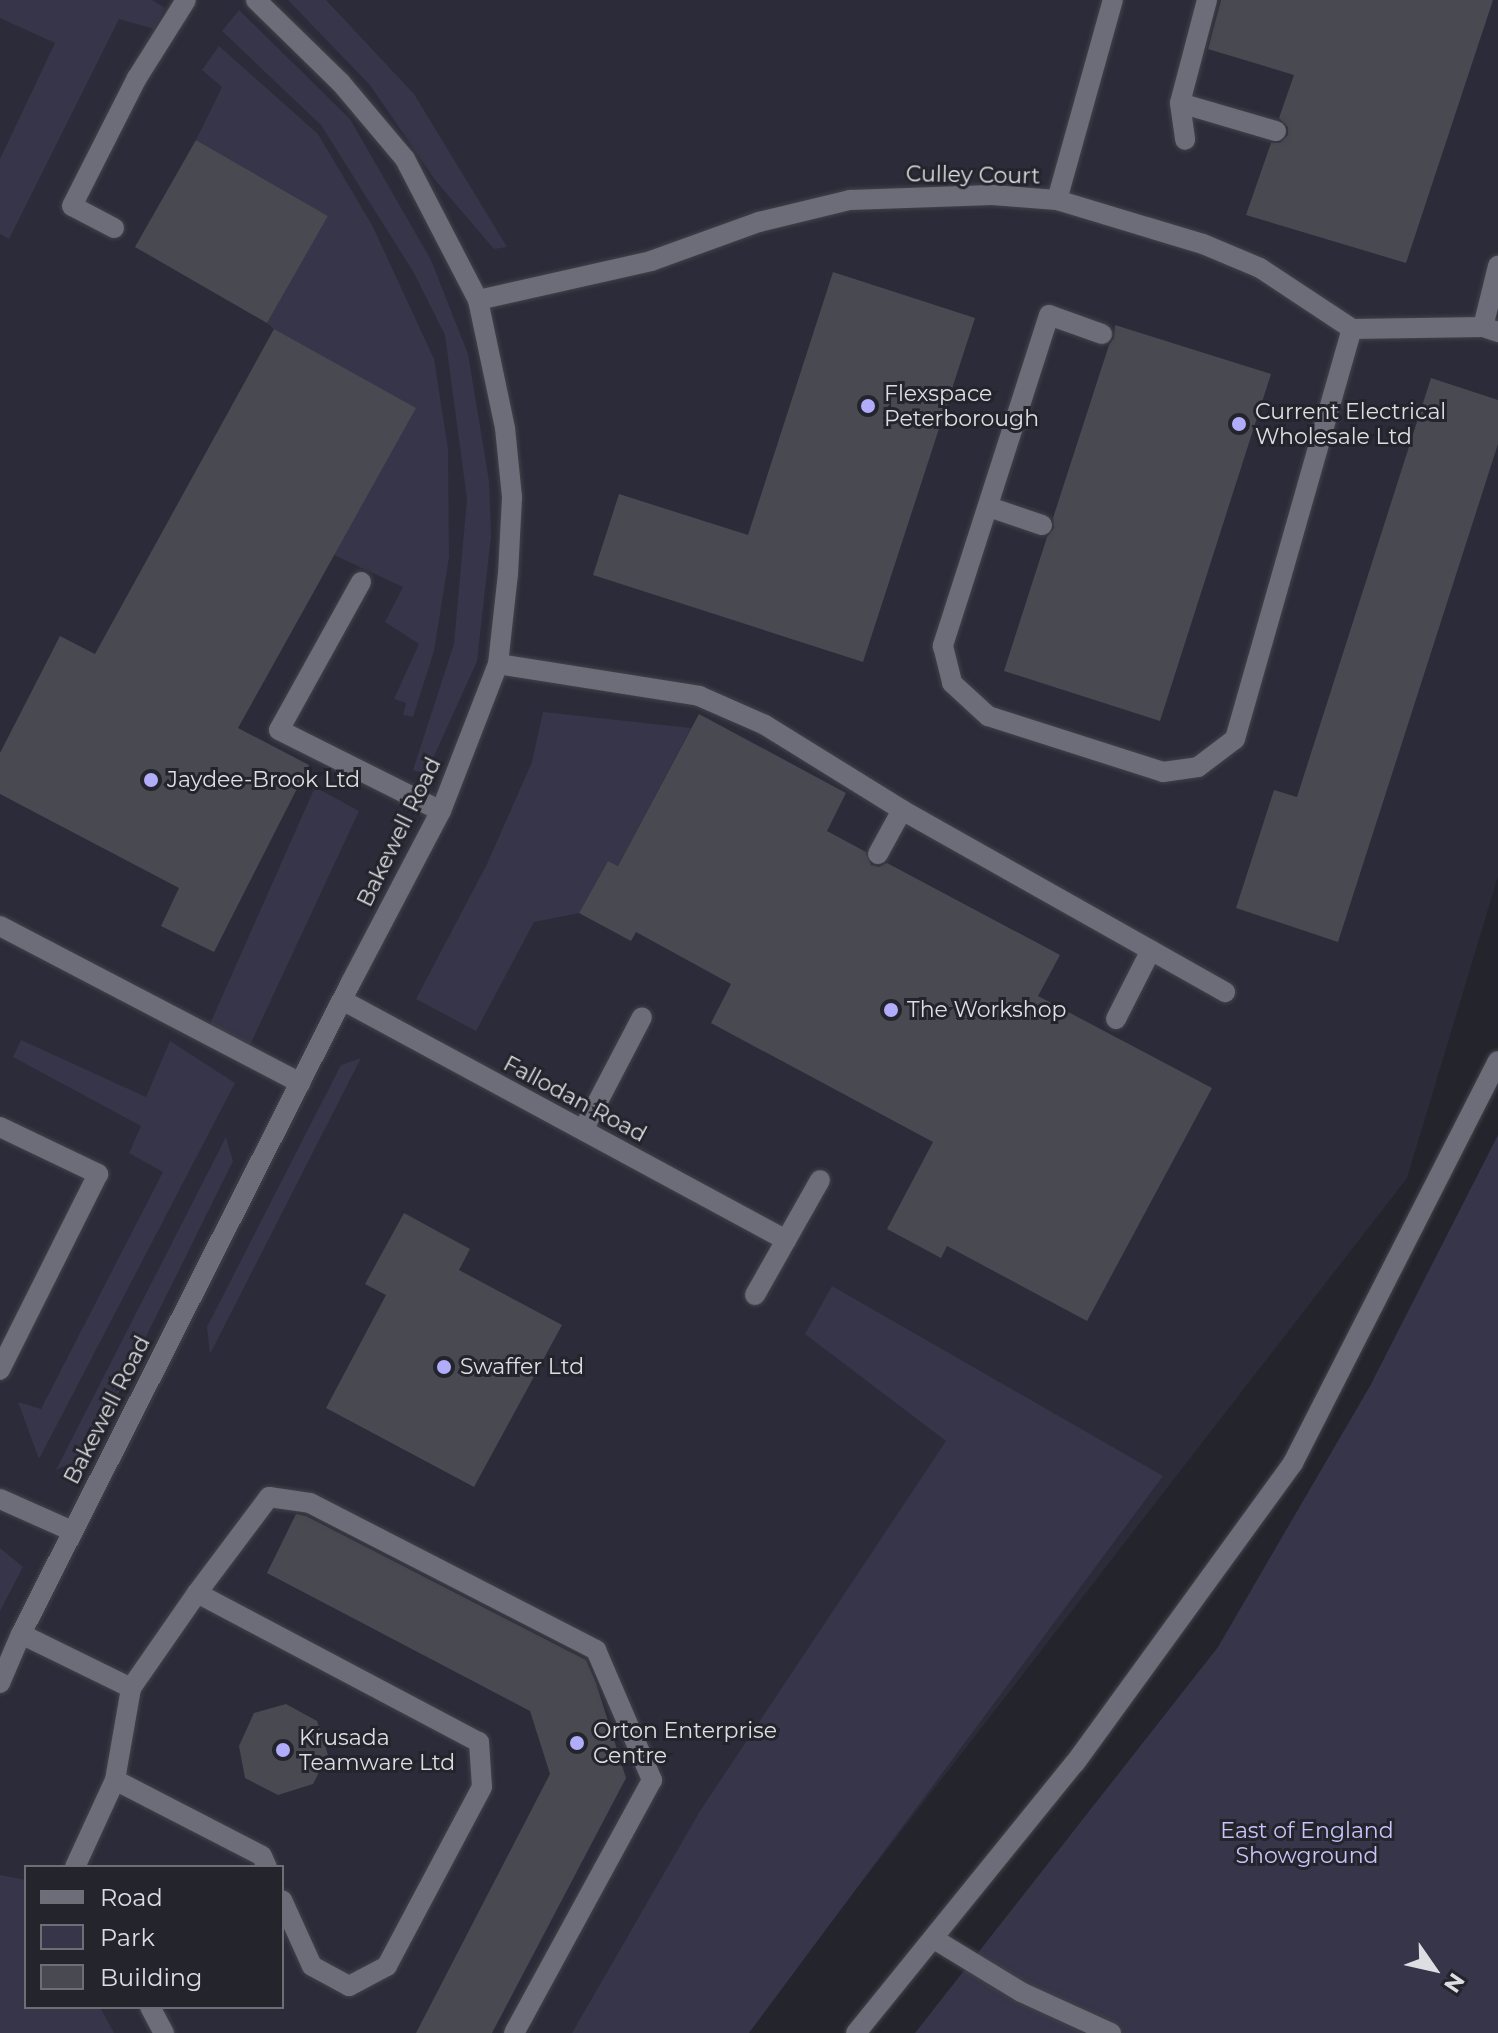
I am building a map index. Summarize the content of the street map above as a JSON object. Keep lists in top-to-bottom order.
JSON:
{
  "streets": {
    "street": ["Culley Court", "Bakewell Road", "Fallodan Road"]
  },
  "crossings": [
    ["Culley Court", "Bakewell Road"],
    ["Bakewell Road", "Fallodan Road"]
  ],
  "parks": ["East of England Showground"],
  "places": [
    "Flexspace Peterborough",
    "Current Electrical Wholesale Ltd",
    "Jaydee-Brook Ltd",
    "The Workshop",
    "Swaffer Ltd",
    "Orton Enterprise Centre",
    "Krusada Teamware Ltd"
  ],
  "legend": ["Road", "Park", "Building"],
  "north": "bottom right"
}
